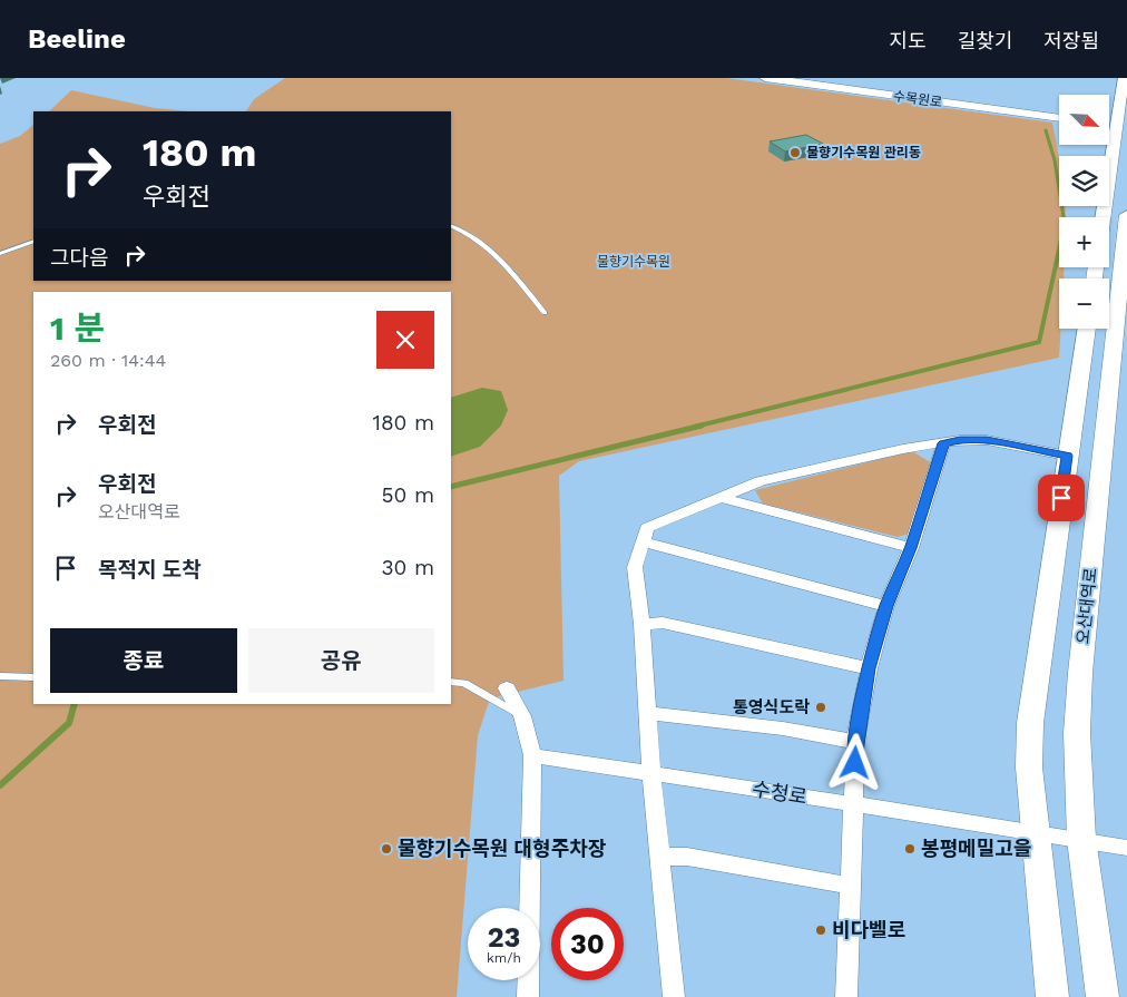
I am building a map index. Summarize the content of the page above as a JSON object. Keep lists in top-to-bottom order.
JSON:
{
  "streets": {
    "main road": ["수목원로", "오산대역로"],
    "street": ["수청로"]
  },
  "crossings": [
    ["오산대역로", "수청로"]
  ],
  "parks": ["물향기수목원"],
  "places": [
    "물향기수목원 관리동",
    "통영식도락",
    "물향기수목원 대형주차장",
    "봉평메밀고을",
    "비다벨로"
  ],
  "north": "bottom right",
  "page": {
    "header": "Beeline",
    "nav": ["지도", "길찾기", "저장됨"],
    "map_buttons": ["+", "−"],
    "turn": ["180 m", "우회전"],
    "then": "그다음",
    "heading": ["1 분", "260 m · 14:44"],
    "list": [
      {
        "name": "우회전",
        "value": "180 m"
      },
      {
        "name": "우회전",
        "note": "오산대역로",
        "value": "50 m"
      },
      {
        "name": "목적지 도착",
        "value": "30 m"
      }
    ],
    "buttons": ["종료", "공유"],
    "speed": "23 km/h",
    "limit": "30"
  }
}
